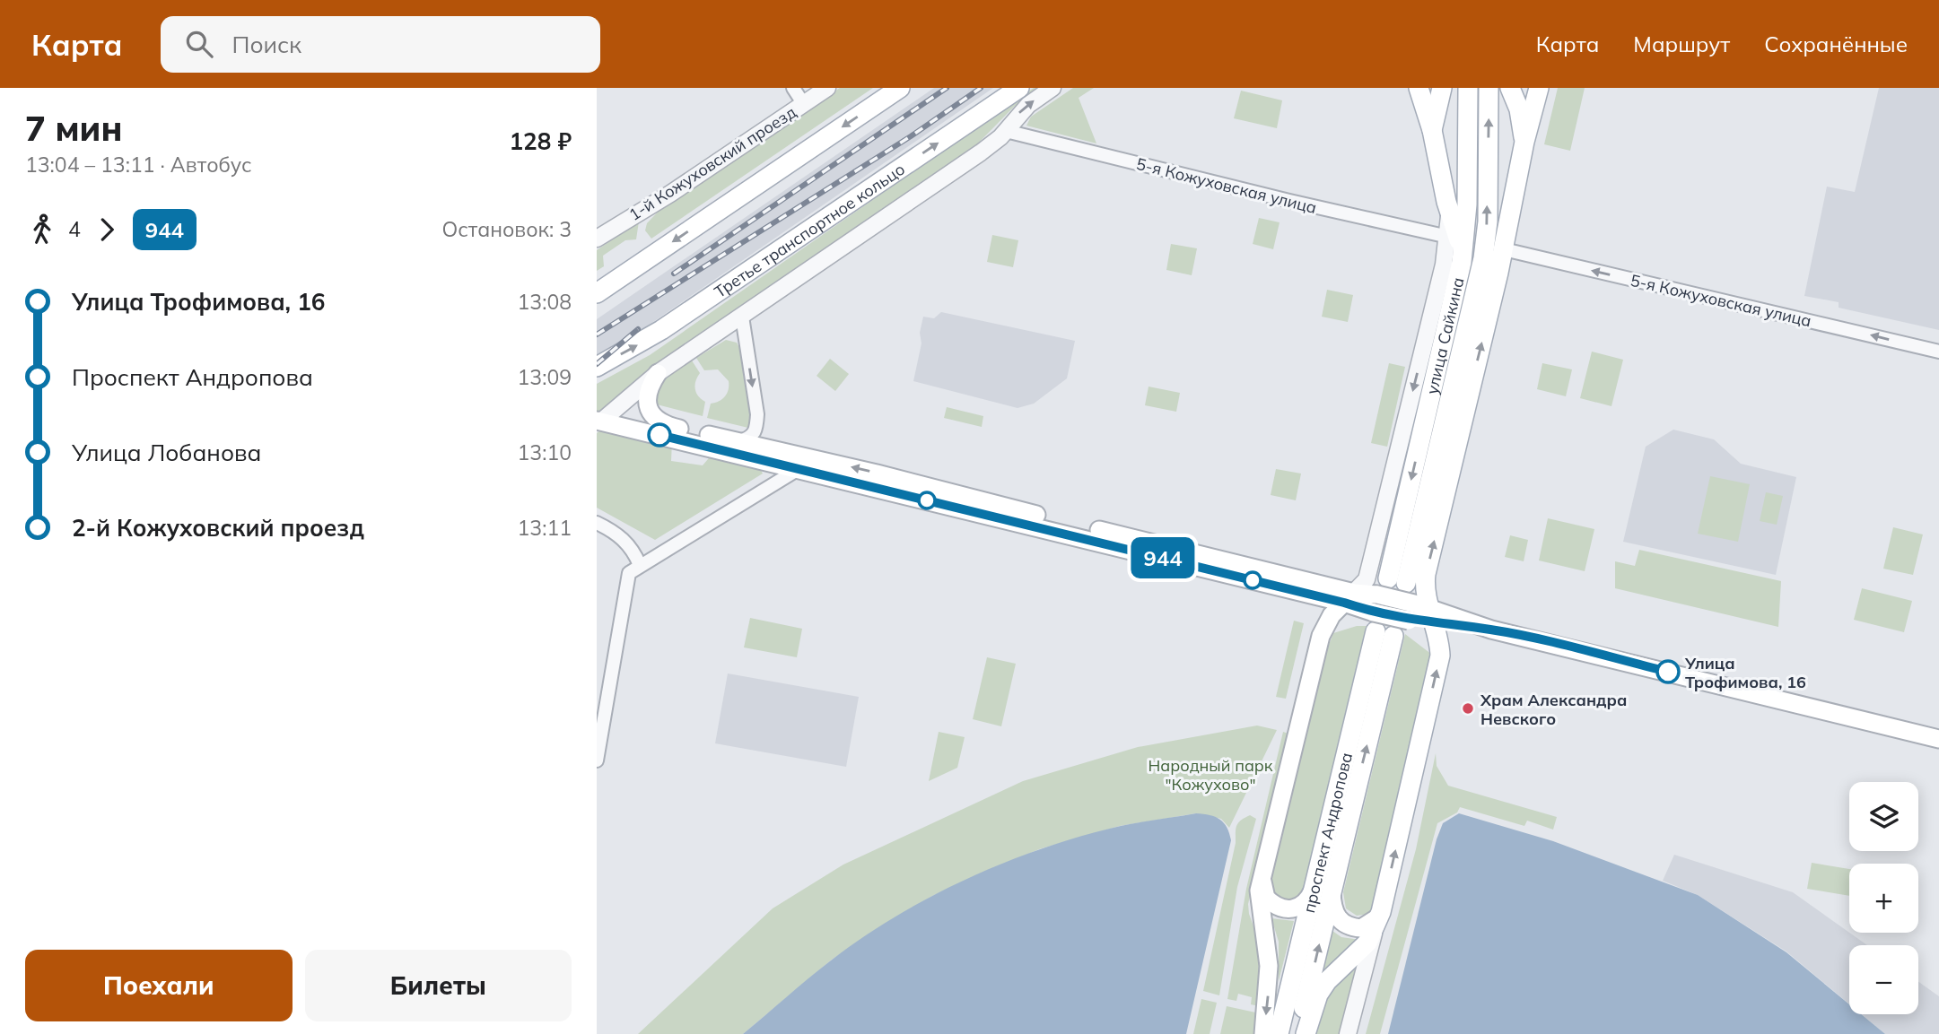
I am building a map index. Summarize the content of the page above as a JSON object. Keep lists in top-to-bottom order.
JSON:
{
  "streets": {
    "main road": ["Третье транспортное кольцо", "улица Сайкина", "проспект Андропова"],
    "street": ["1-й Кожуховский проезд", "5-я Кожуховская улица"]
  },
  "one_way": ["5-я Кожуховская улица"],
  "parks": ["Народный парк \"Кожухово\""],
  "places": ["Улица Трофимова, 16", "Храм Александра Невского"],
  "lines": ["bus line 944"],
  "page": {
    "header": "Карта",
    "search": "Поиск",
    "nav": ["Карта", "Маршрут", "Сохранённые"],
    "heading": ["7 мин", "13:04 – 13:11 · Автобус", "128 ₽"],
    "on_map": "944",
    "legs": ["4", "944", "Остановок: 3"],
    "list": [
      {
        "name": "Улица Трофимова, 16",
        "value": "13:08"
      },
      {
        "name": "Проспект Андропова",
        "value": "13:09"
      },
      {
        "name": "Улица Лобанова",
        "value": "13:10"
      },
      {
        "name": "2-й Кожуховский проезд",
        "value": "13:11"
      }
    ],
    "map_buttons": ["+", "−"],
    "buttons": ["Поехали", "Билеты"]
  }
}
